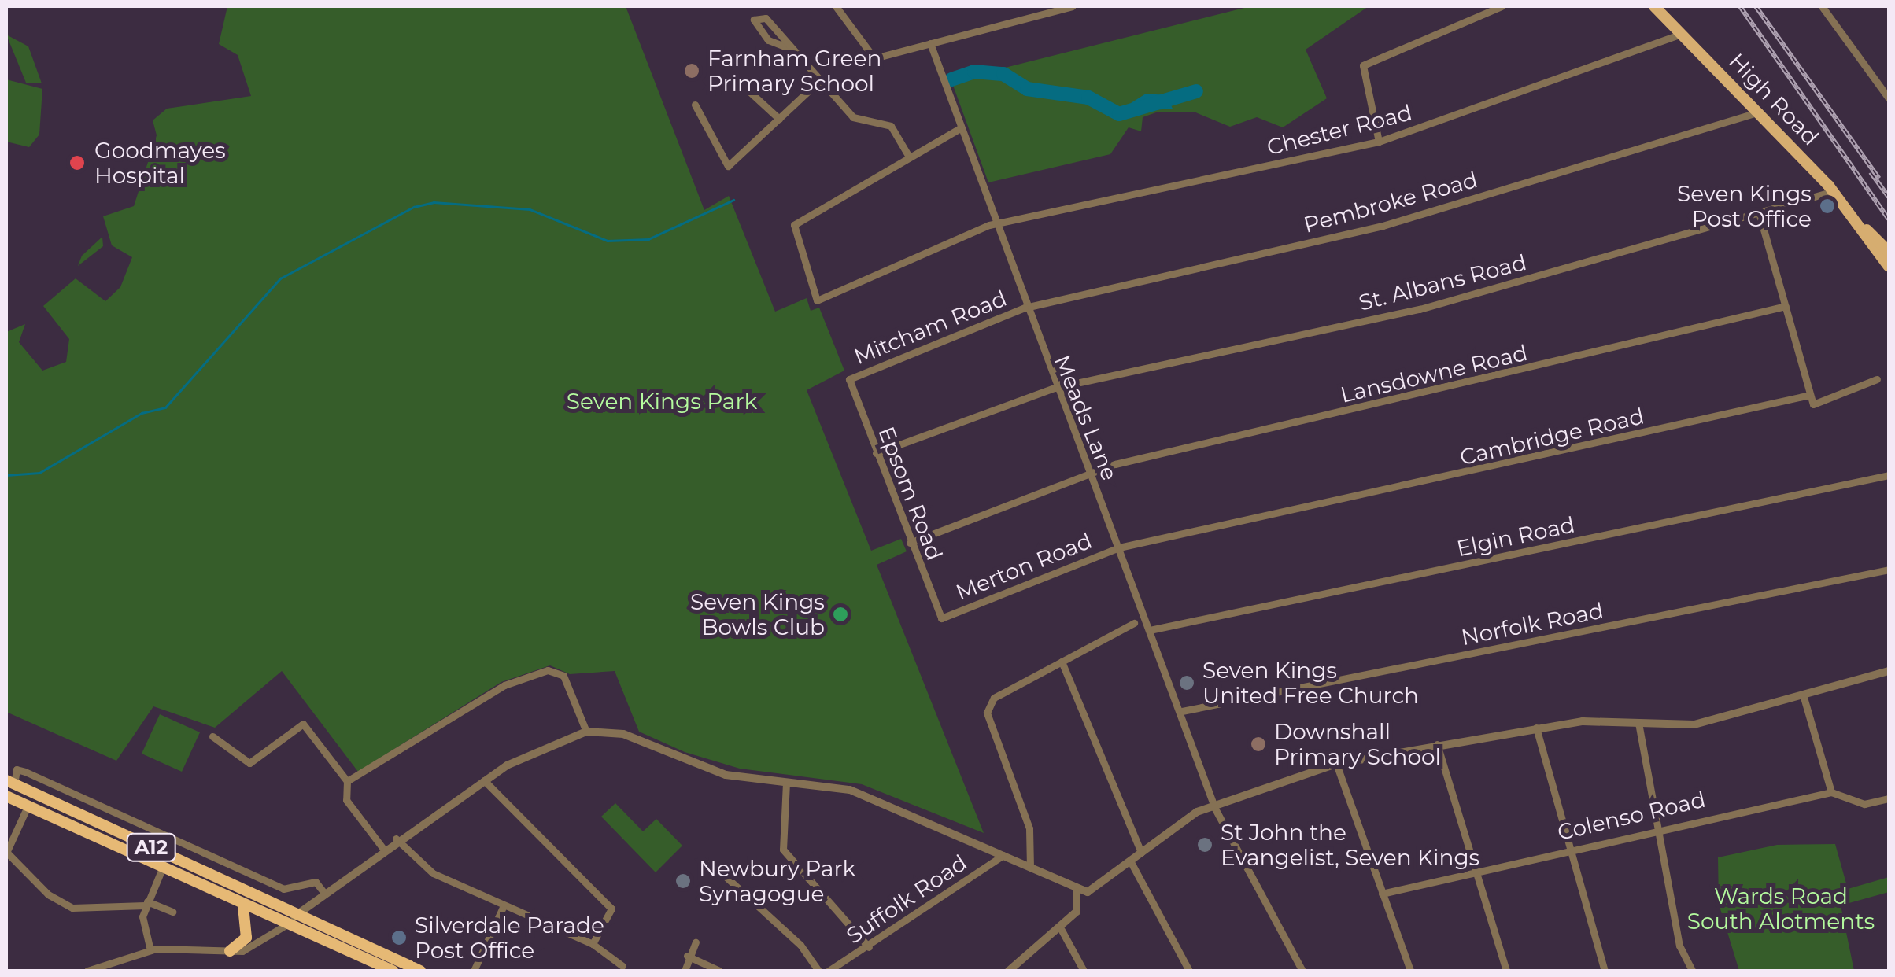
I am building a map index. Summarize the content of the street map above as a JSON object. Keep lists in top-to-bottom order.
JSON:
{
  "streets": {
    "highway": ["A12"],
    "main road": ["High Road"],
    "street": [
      "Chester Road",
      "Pembroke Road",
      "St. Albans Road",
      "Mitcham Road",
      "Lansdowne Road",
      "Meads Lane",
      "Cambridge Road",
      "Epsom Road",
      "Elgin Road",
      "Merton Road",
      "Norfolk Road",
      "Colenso Road",
      "Suffolk Road"
    ]
  },
  "crossings": [
    ["High Road", "Chester Road"],
    ["High Road", "Pembroke Road"],
    ["High Road", "St. Albans Road"],
    ["Chester Road", "Meads Lane"],
    ["Pembroke Road", "Mitcham Road"],
    ["Pembroke Road", "Meads Lane"],
    ["St. Albans Road", "Meads Lane"],
    ["St. Albans Road", "Epsom Road"],
    ["Mitcham Road", "Meads Lane"],
    ["Mitcham Road", "Epsom Road"],
    ["Lansdowne Road", "Meads Lane"],
    ["Lansdowne Road", "Epsom Road"],
    ["Meads Lane", "Cambridge Road"],
    ["Meads Lane", "Elgin Road"],
    ["Meads Lane", "Merton Road"],
    ["Meads Lane", "Norfolk Road"],
    ["Cambridge Road", "Merton Road"],
    ["Epsom Road", "Merton Road"]
  ],
  "parks": ["Seven Kings Park", "Wards Road South Alotments"],
  "places": [
    "Farnham Green Primary School",
    "Goodmayes Hospital",
    "Seven Kings Post Office",
    "Seven Kings Bowls Club",
    "Seven Kings United Free Church",
    "Downshall Primary School",
    "St John the Evangelist, Seven Kings",
    "Newbury Park Synagogue",
    "Silverdale Parade Post Office"
  ]
}
